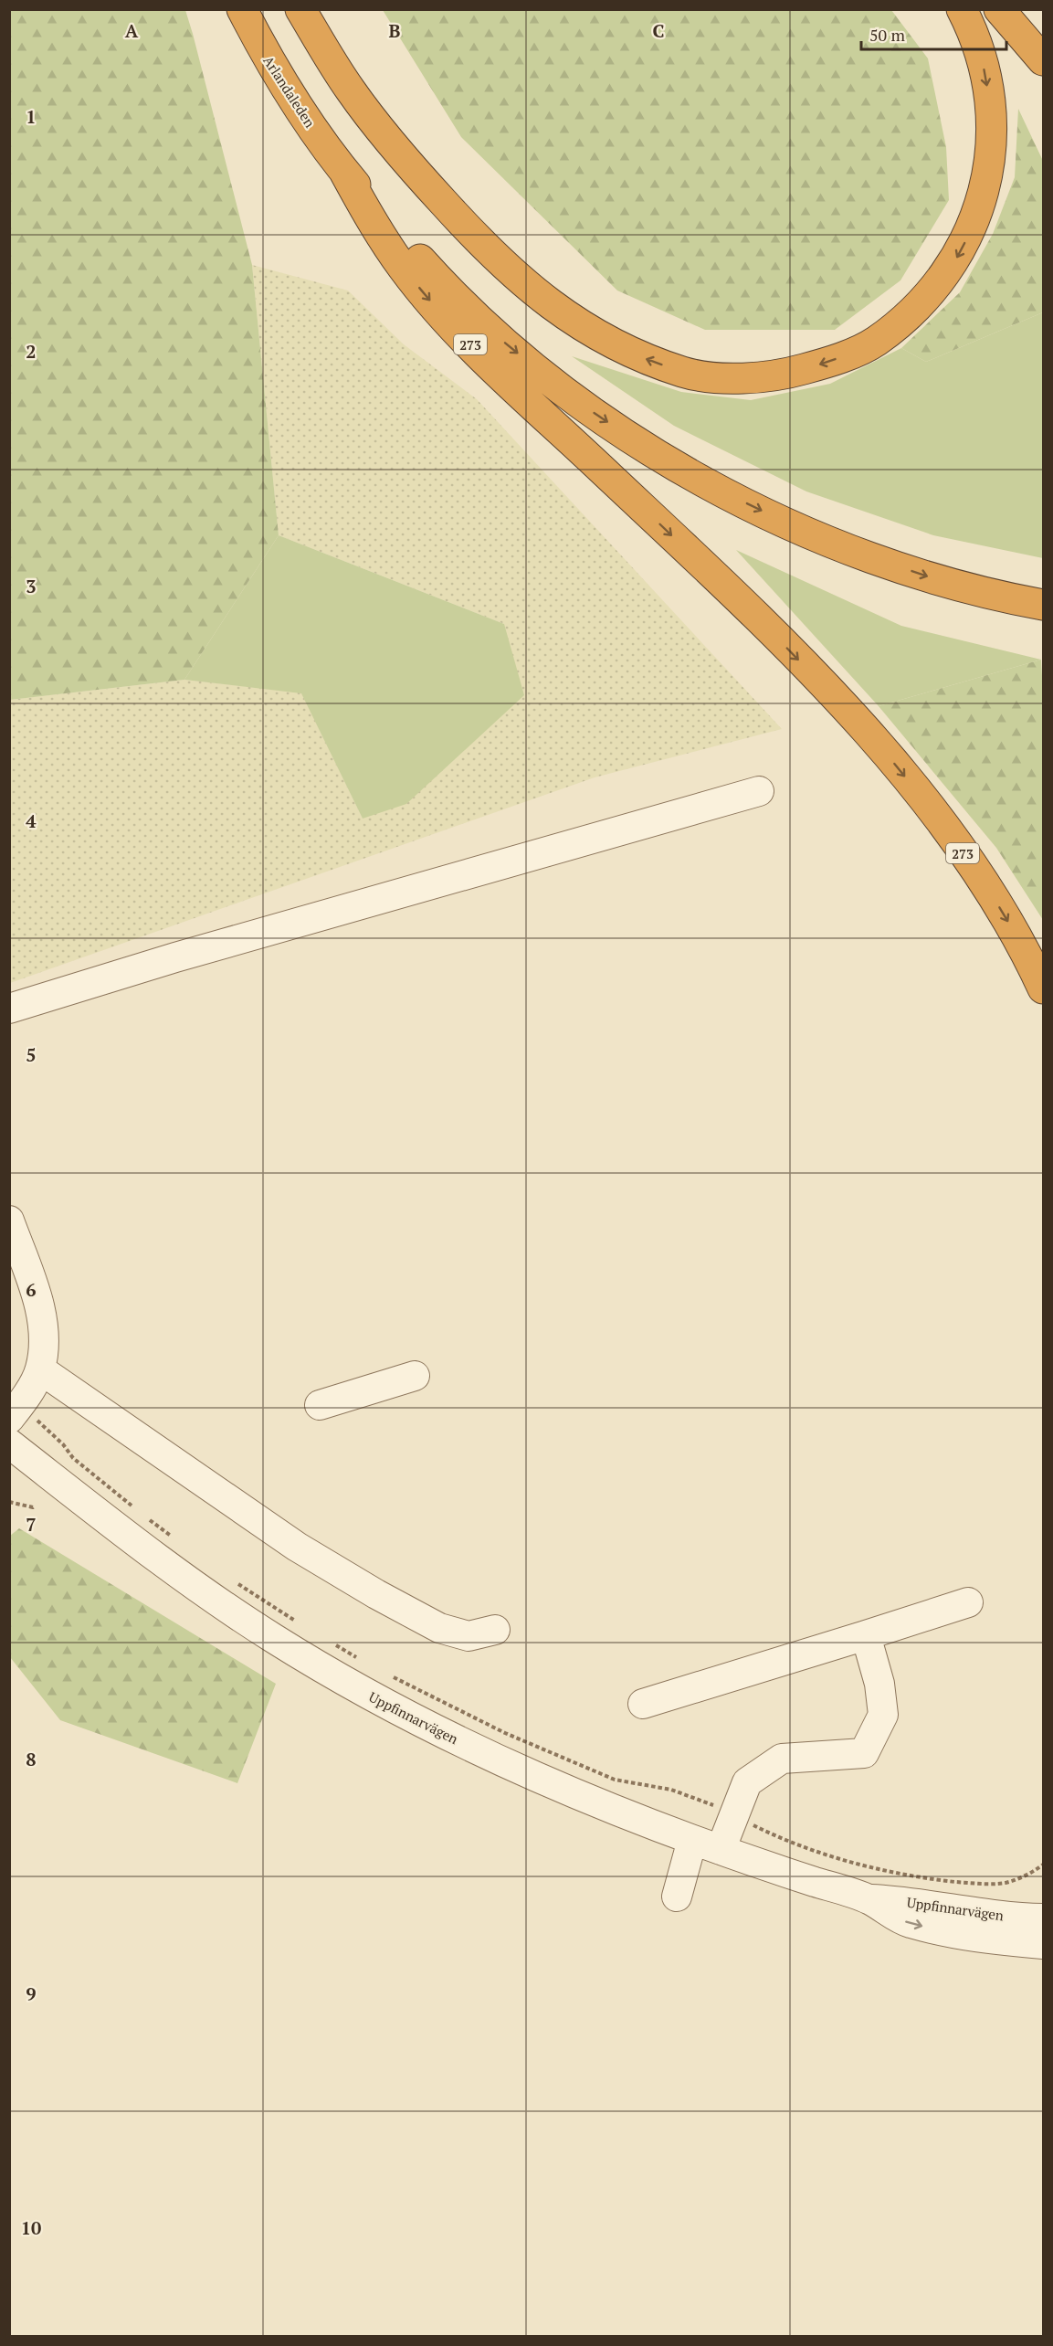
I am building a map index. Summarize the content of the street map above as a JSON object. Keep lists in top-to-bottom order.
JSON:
{
  "streets": {
    "highway": ["Arlandaleden", "273"],
    "street": ["Uppfinnarvägen"]
  },
  "crossings": [
    ["Arlandaleden", "273"]
  ],
  "scale_bar": "50 m",
  "grid": {
    "columns": ["A", "B", "C"],
    "rows": [
      "1",
      "2",
      "3",
      "4",
      "5",
      "6",
      "7",
      "8",
      "9",
      "10"
    ]
  }
}
